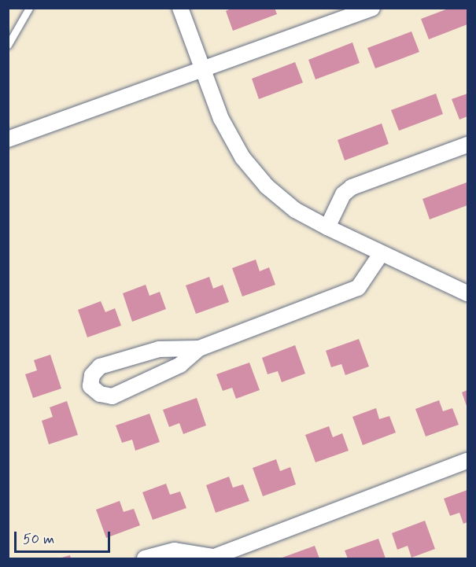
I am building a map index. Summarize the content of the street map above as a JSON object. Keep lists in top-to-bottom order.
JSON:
{
  "scale_bar": "50 m"
}
